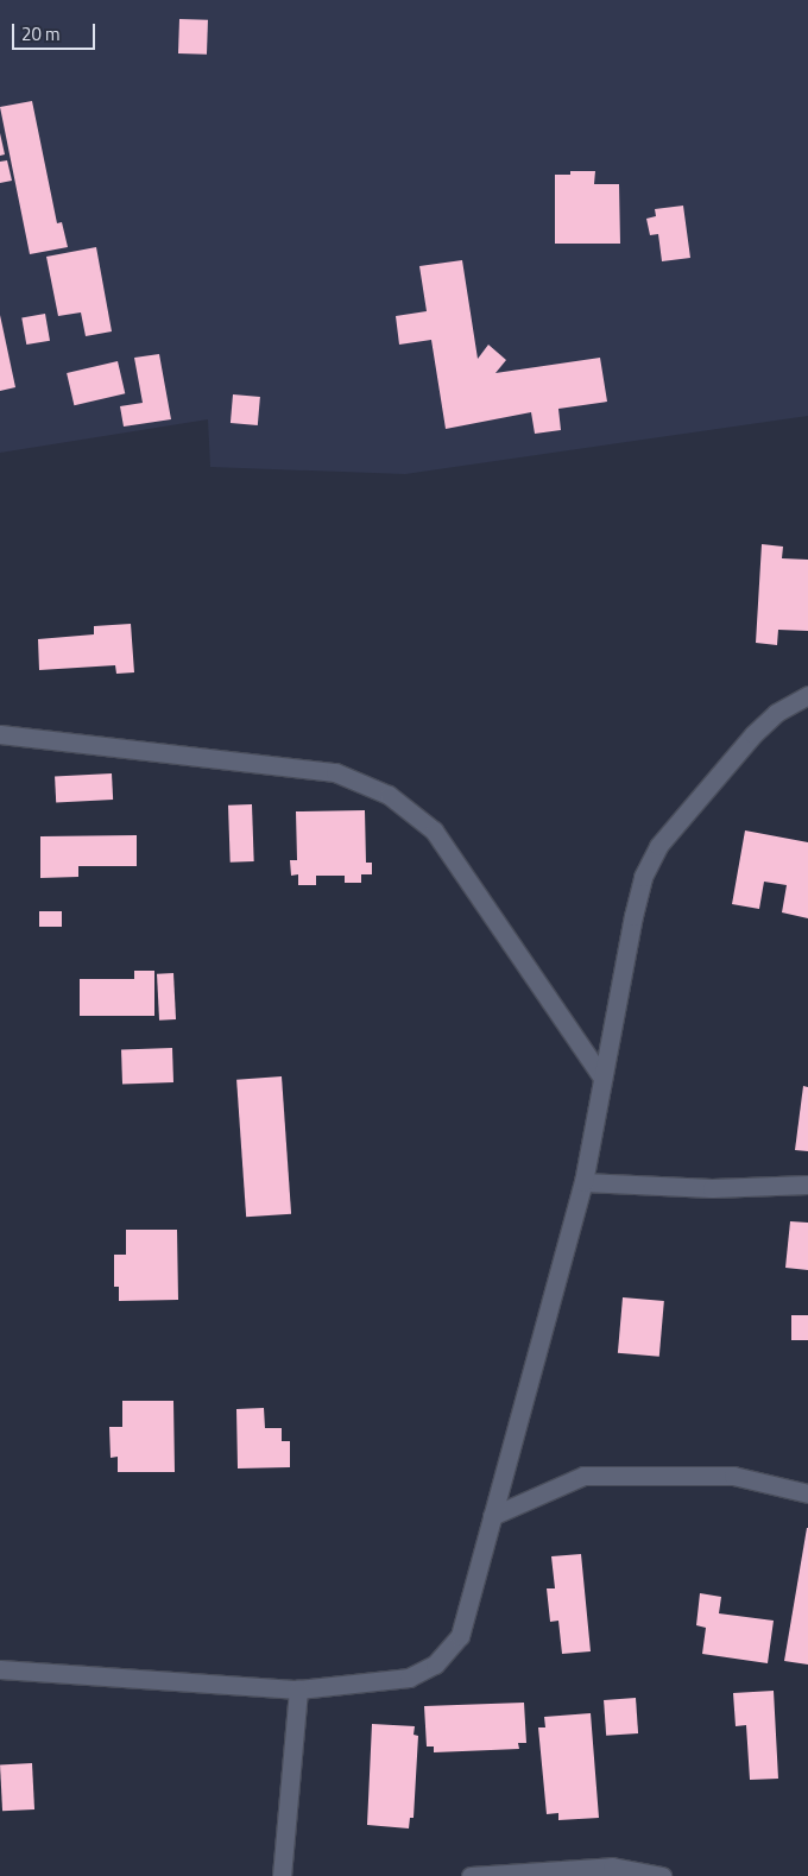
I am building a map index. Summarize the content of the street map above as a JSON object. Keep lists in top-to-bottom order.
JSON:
{
  "scale_bar": "20 m"
}
